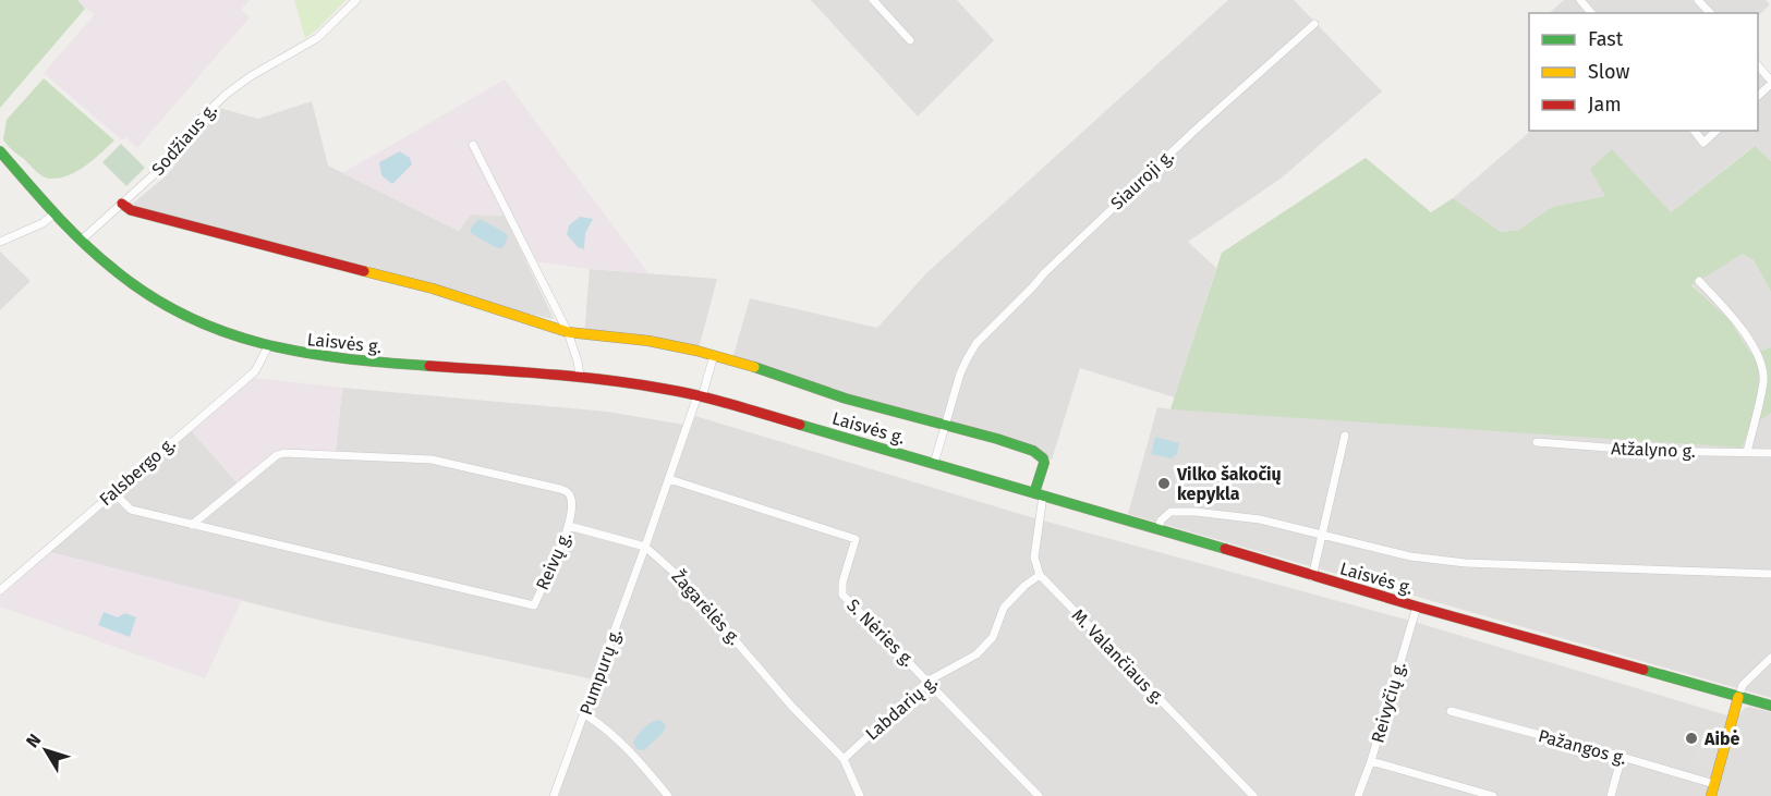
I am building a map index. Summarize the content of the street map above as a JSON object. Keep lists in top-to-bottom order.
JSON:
{
  "streets": {
    "main road": ["Laisvės g."],
    "street": [
      "Sodžiaus g.",
      "Siauroji g.",
      "Atžalyno g.",
      "Falsbergo g.",
      "Reivų g.",
      "Žagarėlės g.",
      "S. Nėries g.",
      "M. Valančiaus g.",
      "Pumpurų g.",
      "Reivyčių g.",
      "Labdarių g.",
      "Pažangos g."
    ]
  },
  "crossings": [
    ["Sodžiaus g.", "Laisvės g."],
    ["Siauroji g.", "Laisvės g."],
    ["Laisvės g.", "Falsbergo g."],
    ["Laisvės g.", "Reivyčių g."],
    ["Falsbergo g.", "Reivų g."],
    ["Žagarėlės g.", "Pumpurų g."],
    ["Žagarėlės g.", "Labdarių g."],
    ["S. Nėries g.", "Labdarių g."],
    ["M. Valančiaus g.", "Labdarių g."]
  ],
  "places": ["Vilko šakočių kepykla", "Aibė"],
  "legend": ["Fast", "Slow", "Jam"],
  "north": "top left"
}
